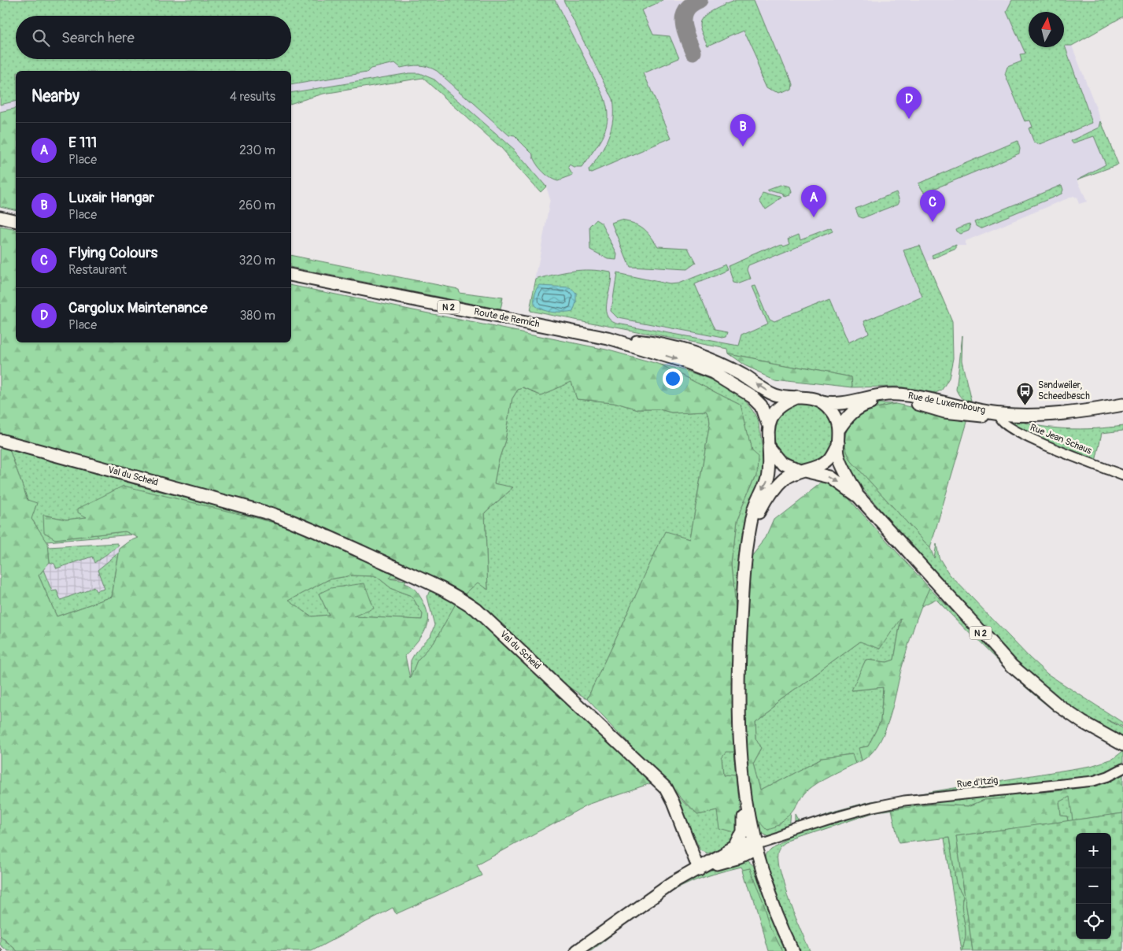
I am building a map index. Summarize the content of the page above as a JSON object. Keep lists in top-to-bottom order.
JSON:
{
  "streets": {
    "main road": [
      "N 2",
      "Route de Remich",
      "Rue de Luxembourg",
      "Val du Scheid"
    ],
    "street": ["Rue Jean Schaus", "Rue d'Itzig"]
  },
  "crossings": [
    ["N 2", "Route de Remich"],
    ["N 2", "Rue de Luxembourg"],
    ["Route de Remich", "Rue de Luxembourg"],
    ["Rue de Luxembourg", "Rue Jean Schaus"]
  ],
  "places": {
    "bus stop": ["Sandweiler, Scheedbësch"]
  },
  "north": "top",
  "page": {
    "search": "Search here",
    "heading": ["Nearby", "4 results"],
    "pins": [
      "D",
      "B",
      "A",
      "C"
    ],
    "list": [
      {
        "mark": "A",
        "name": "E 111",
        "note": "Place",
        "value": "230 m"
      },
      {
        "mark": "B",
        "name": "Luxair Hangar",
        "note": "Place",
        "value": "260 m"
      },
      {
        "mark": "C",
        "name": "Flying Colours",
        "note": "Restaurant",
        "value": "320 m"
      },
      {
        "mark": "D",
        "name": "Cargolux Maintenance",
        "note": "Place",
        "value": "380 m"
      }
    ],
    "map_buttons": ["+", "−"]
  }
}
